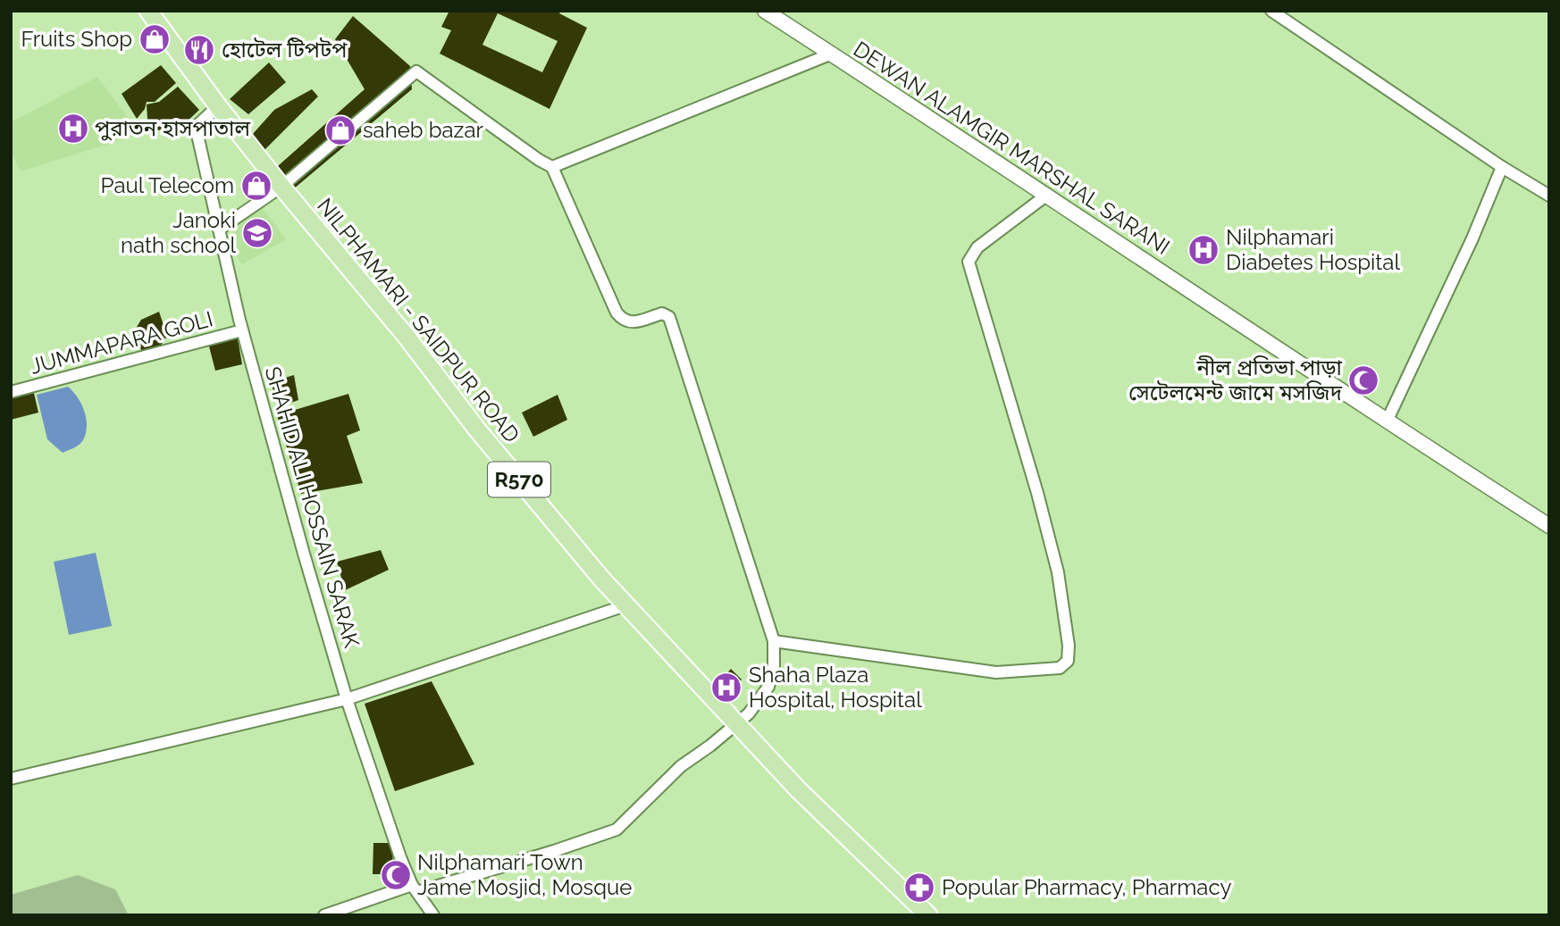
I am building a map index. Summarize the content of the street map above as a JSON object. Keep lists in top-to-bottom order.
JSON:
{
  "streets": {
    "main road": ["NILPHAMARI - SAIDPUR ROAD", "R570"],
    "street": ["DEWAN ALAMGIR MARSHAL SARANI", "JUMMAPARA GOLI", "SHAHID ALI HOSSAIN SARAK"]
  },
  "crossings": [
    ["NILPHAMARI - SAIDPUR ROAD", "SHAHID ALI HOSSAIN SARAK"],
    ["JUMMAPARA GOLI", "SHAHID ALI HOSSAIN SARAK"]
  ],
  "places": {
    "shop": ["Fruits Shop", "saheb bazar", "Paul Telecom"],
    "restaurant": ["হোটেল টিপটপ"],
    "hospital": ["পুরাতন হাসপাতাল", "Nilphamari Diabetes Hospital", "Shaha Plaza Hospital, Hospital"],
    "school or university": ["Janoki nath school"],
    "mosque": ["নীল প্রতিভা পাড়া সেটেলমেন্ট জামে মসজিদ", "Nilphamari Town Jame Mosjid, Mosque"],
    "pharmacy": ["Popular Pharmacy, Pharmacy"]
  }
}
